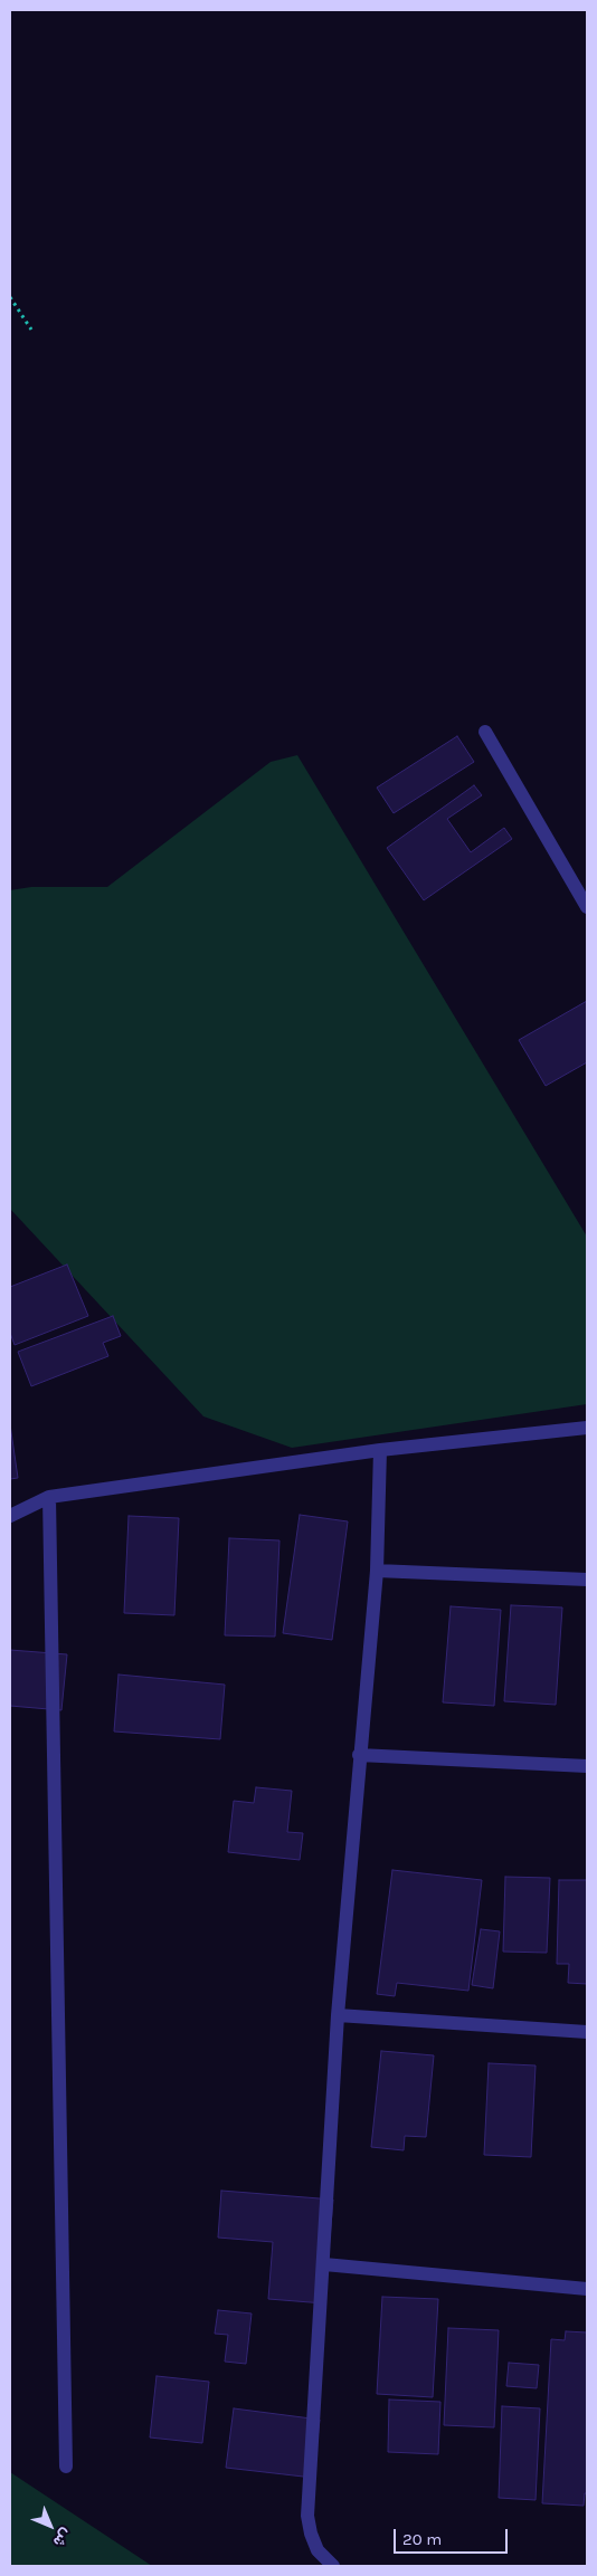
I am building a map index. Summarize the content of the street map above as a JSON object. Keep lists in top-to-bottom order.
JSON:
{
  "scale_bar": "20 m",
  "north": "bottom right"
}
